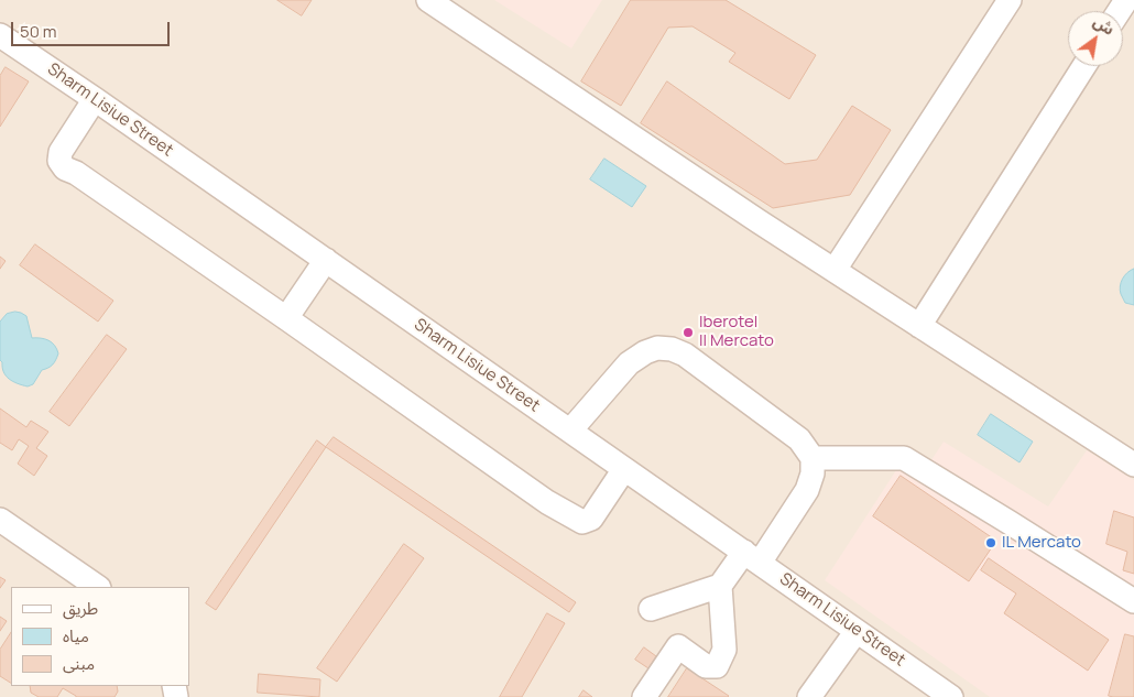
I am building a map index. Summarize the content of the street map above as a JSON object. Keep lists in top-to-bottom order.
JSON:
{
  "streets": {
    "street": ["Sharm Lisiue Street"]
  },
  "places": ["Iberotel Il Mercato", "IL Mercato"],
  "legend": ["طريق", "مياه", "مبنى"],
  "scale_bar": "50 m",
  "north": "top right"
}
